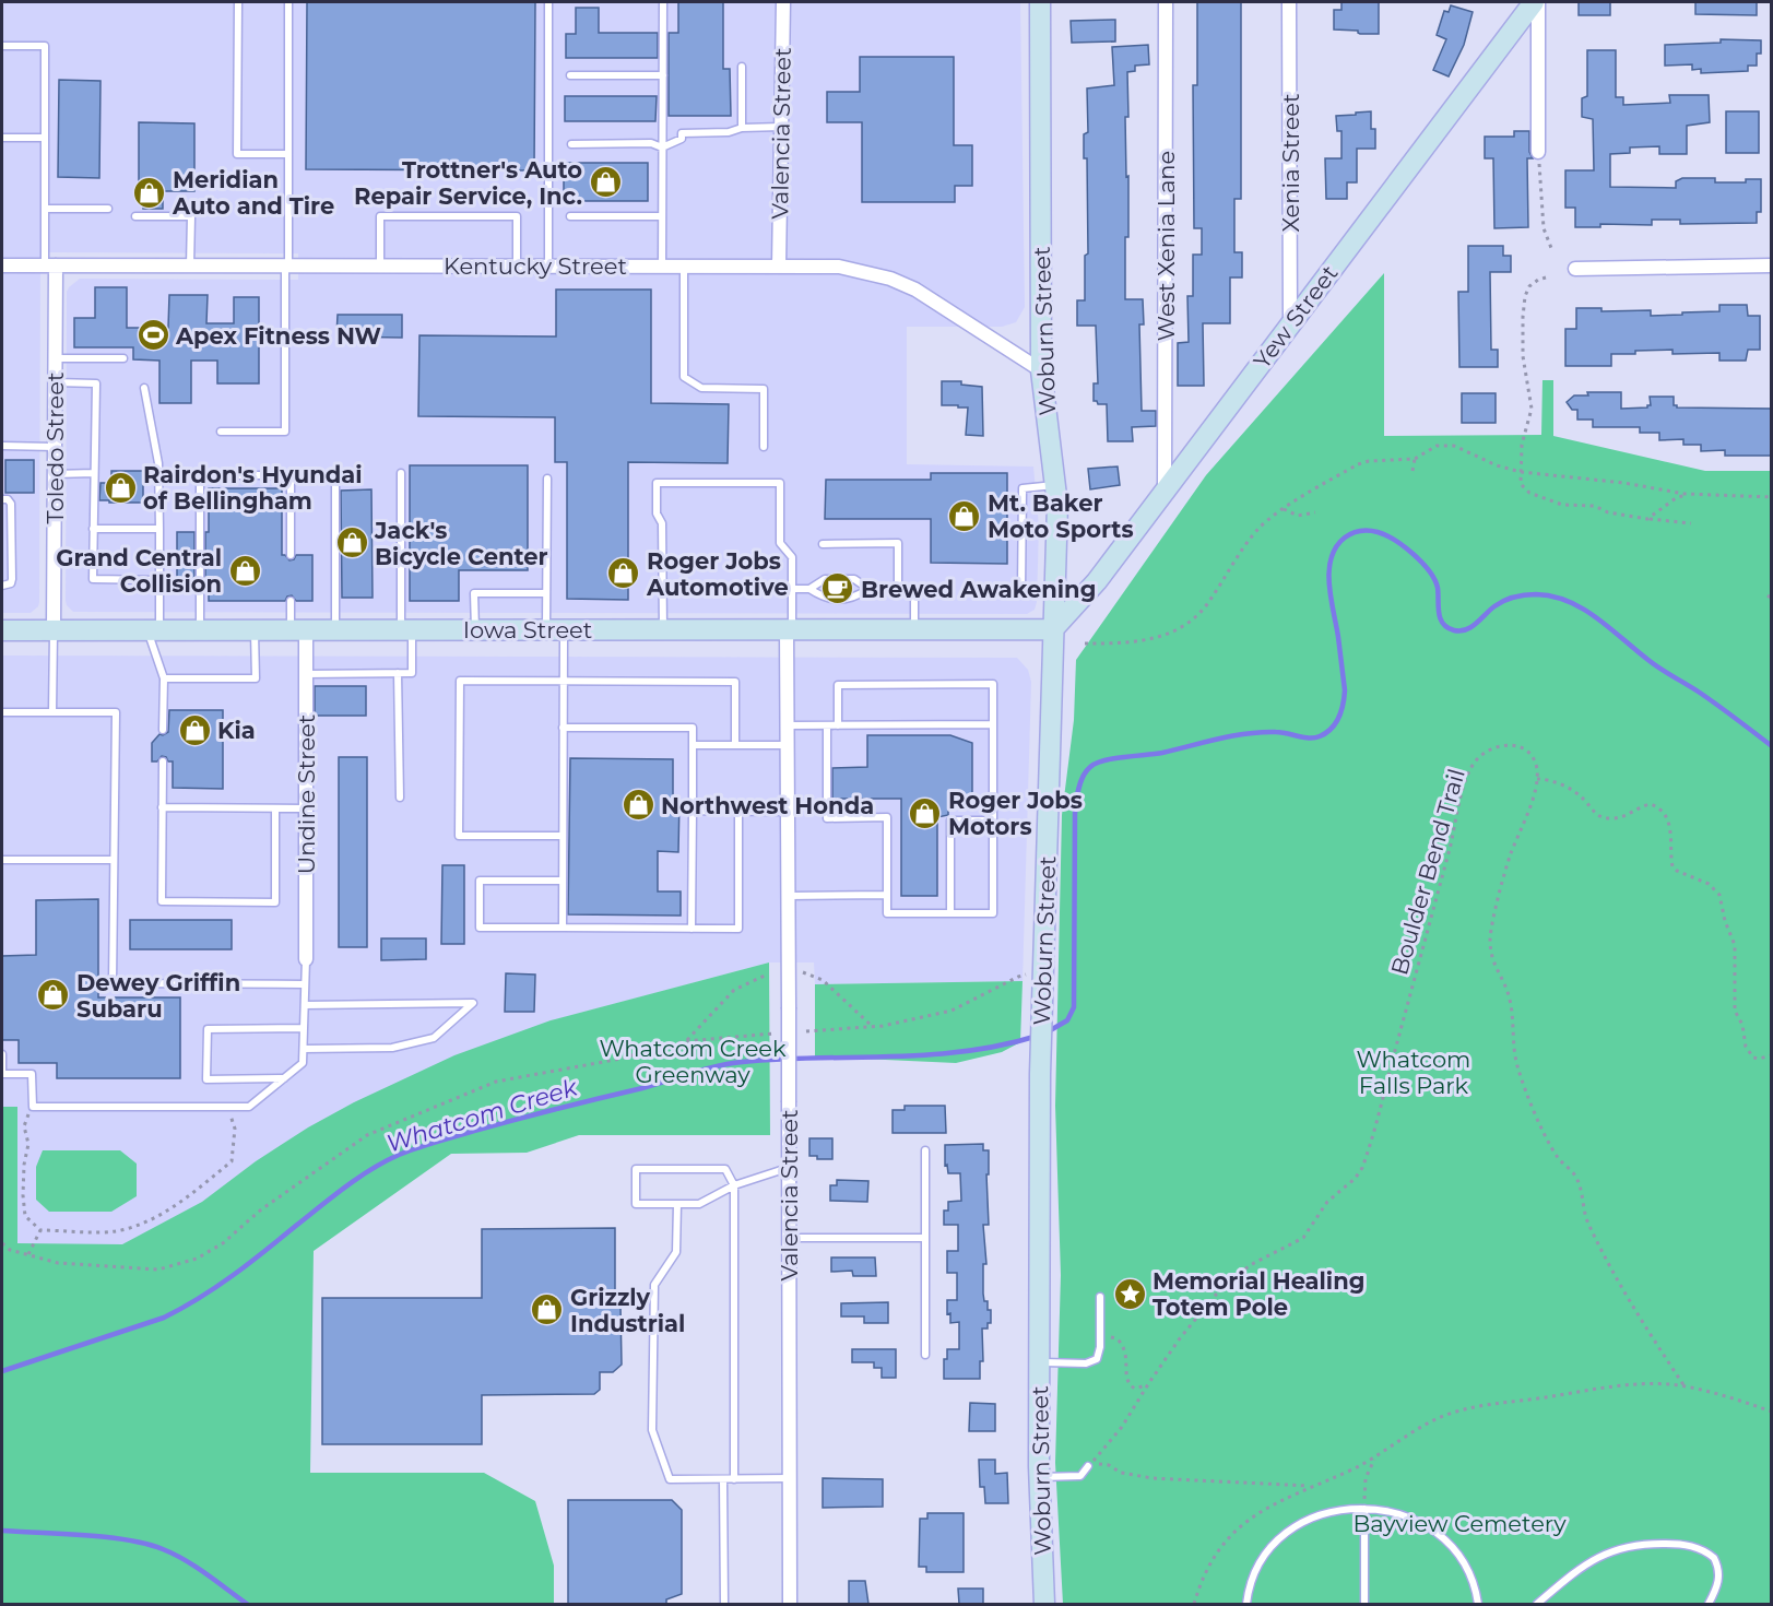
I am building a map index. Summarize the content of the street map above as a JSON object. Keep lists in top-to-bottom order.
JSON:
{
  "streets": {
    "street": [
      "Valencia Street",
      "Xenia Street",
      "West Xenia Lane",
      "Kentucky Street",
      "Yew Street",
      "Woburn Street",
      "Toledo Street",
      "Iowa Street",
      "Undine Street"
    ],
    "path": ["Boulder Bend Trail"]
  },
  "crossings": [
    ["Valencia Street", "Kentucky Street"],
    ["Valencia Street", "Iowa Street"],
    ["Xenia Street", "Yew Street"],
    ["West Xenia Lane", "Yew Street"],
    ["Kentucky Street", "Woburn Street"],
    ["Kentucky Street", "Toledo Street"],
    ["Yew Street", "Woburn Street"],
    ["Yew Street", "Iowa Street"],
    ["Woburn Street", "Iowa Street"],
    ["Toledo Street", "Iowa Street"],
    ["Iowa Street", "Undine Street"]
  ],
  "water": ["Whatcom Creek"],
  "parks": ["Whatcom Creek Greenway", "Whatcom Falls Park", "Bayview Cemetery"],
  "places": {
    "shop": [
      "Trottner's Auto Repair Service, Inc.",
      "Meridian Auto and Tire",
      "Rairdon's Hyundai of Bellingham",
      "Mt. Baker Moto Sports",
      "Jack's Bicycle Center",
      "Grand Central Collision",
      "Roger Jobs Automotive",
      "Kia",
      "Northwest Honda",
      "Roger Jobs Motors",
      "Dewey Griffin Subaru",
      "Grizzly Industrial"
    ],
    "sports": ["Apex Fitness NW"],
    "cafe": ["Brewed Awakening"],
    "place": ["Memorial Healing Totem Pole"]
  }
}
